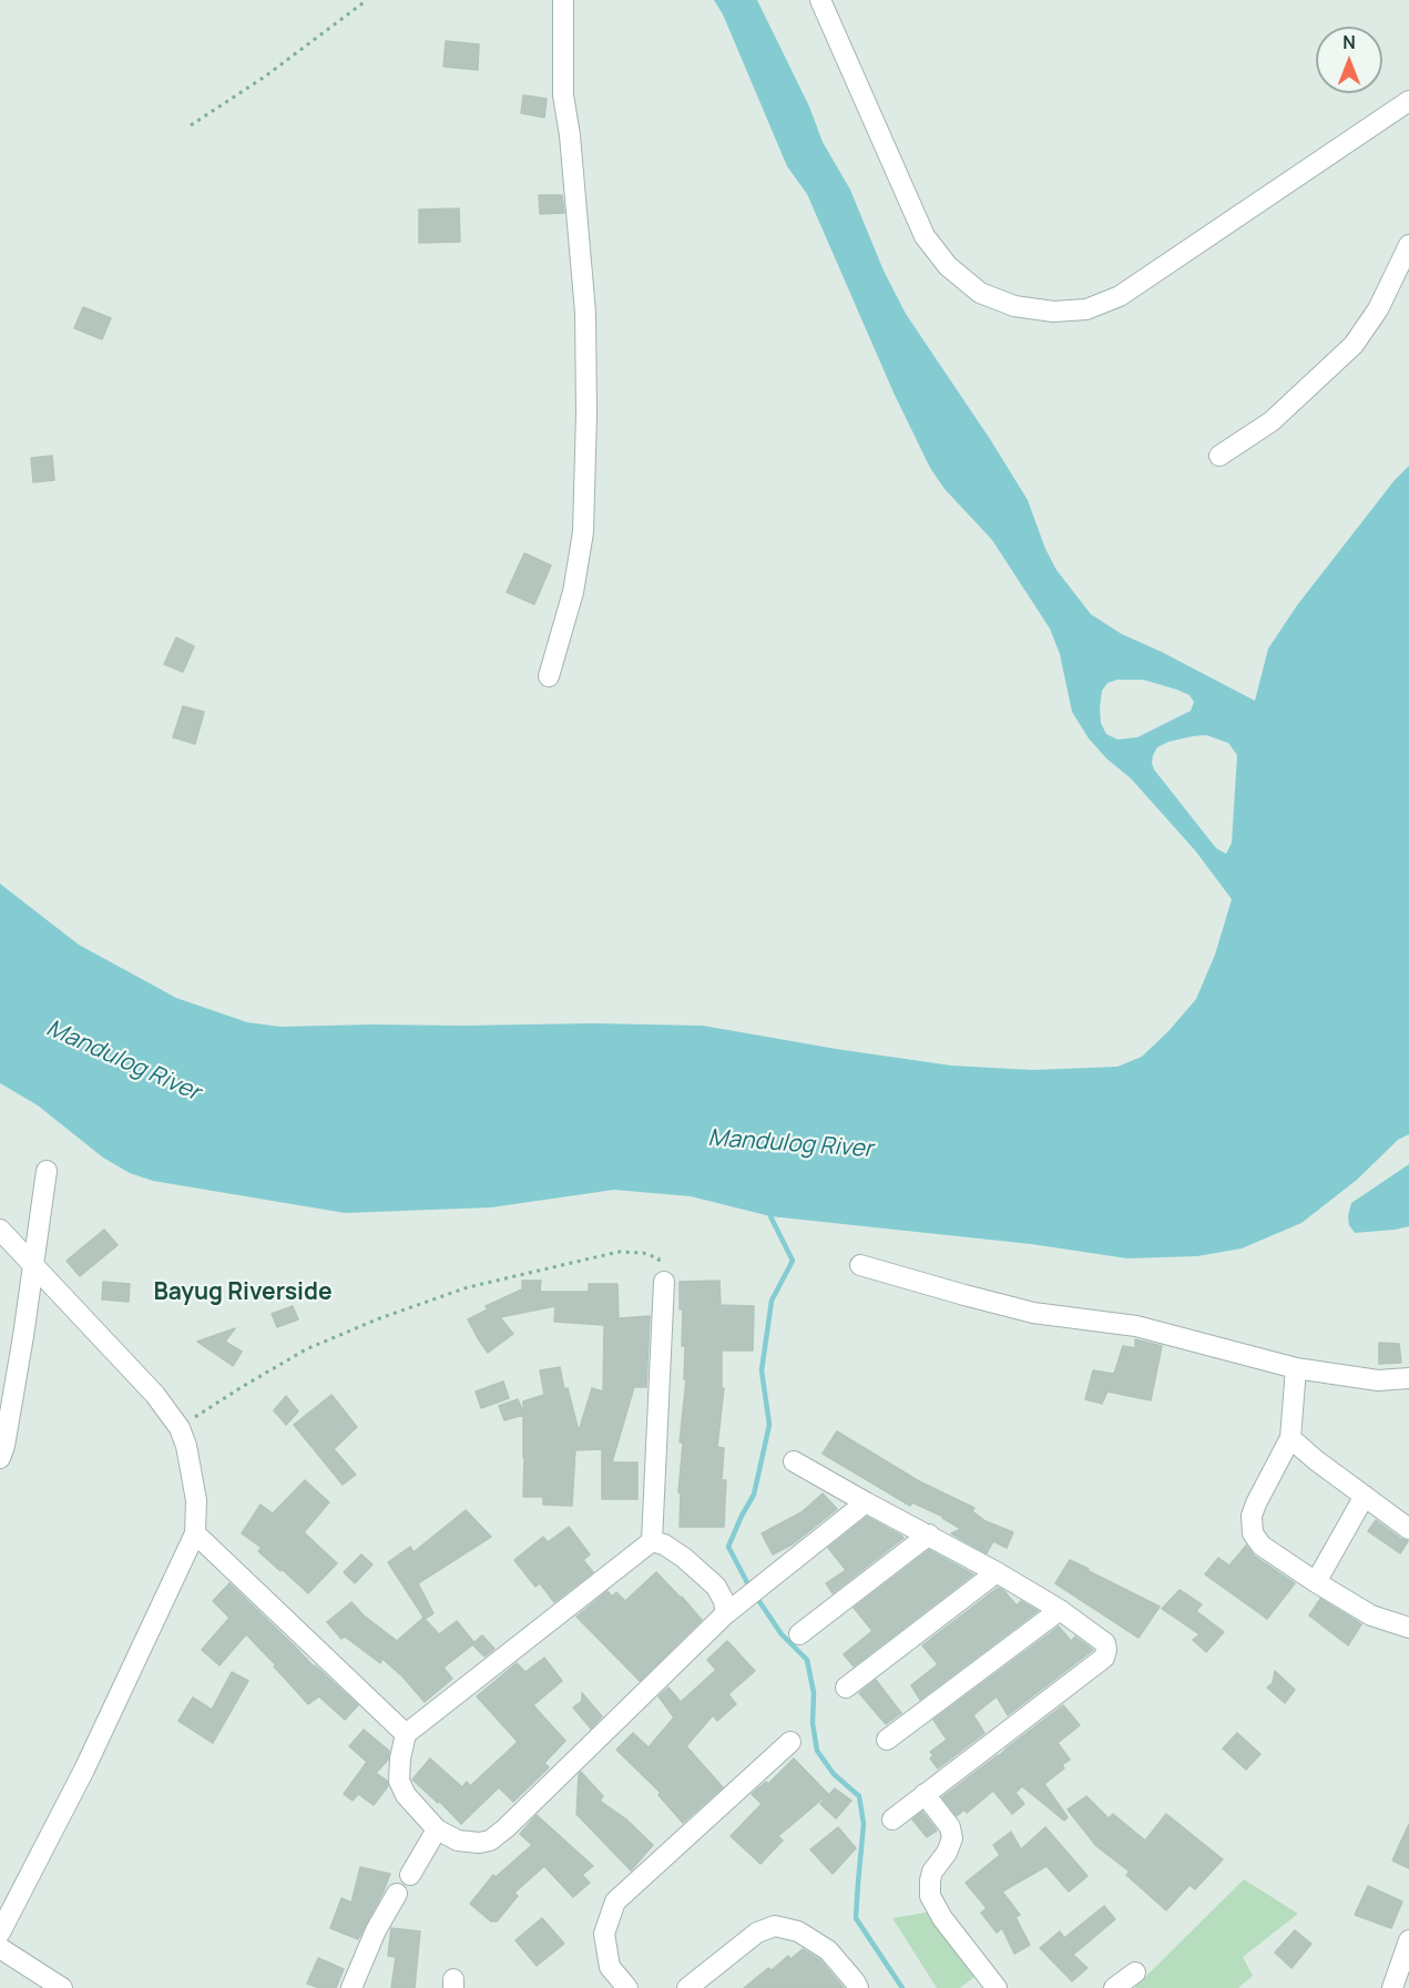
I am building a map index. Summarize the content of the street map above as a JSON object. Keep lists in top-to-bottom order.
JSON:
{
  "districts": ["Bayug Riverside"],
  "water": ["Mandulog River"],
  "north": "top"
}
